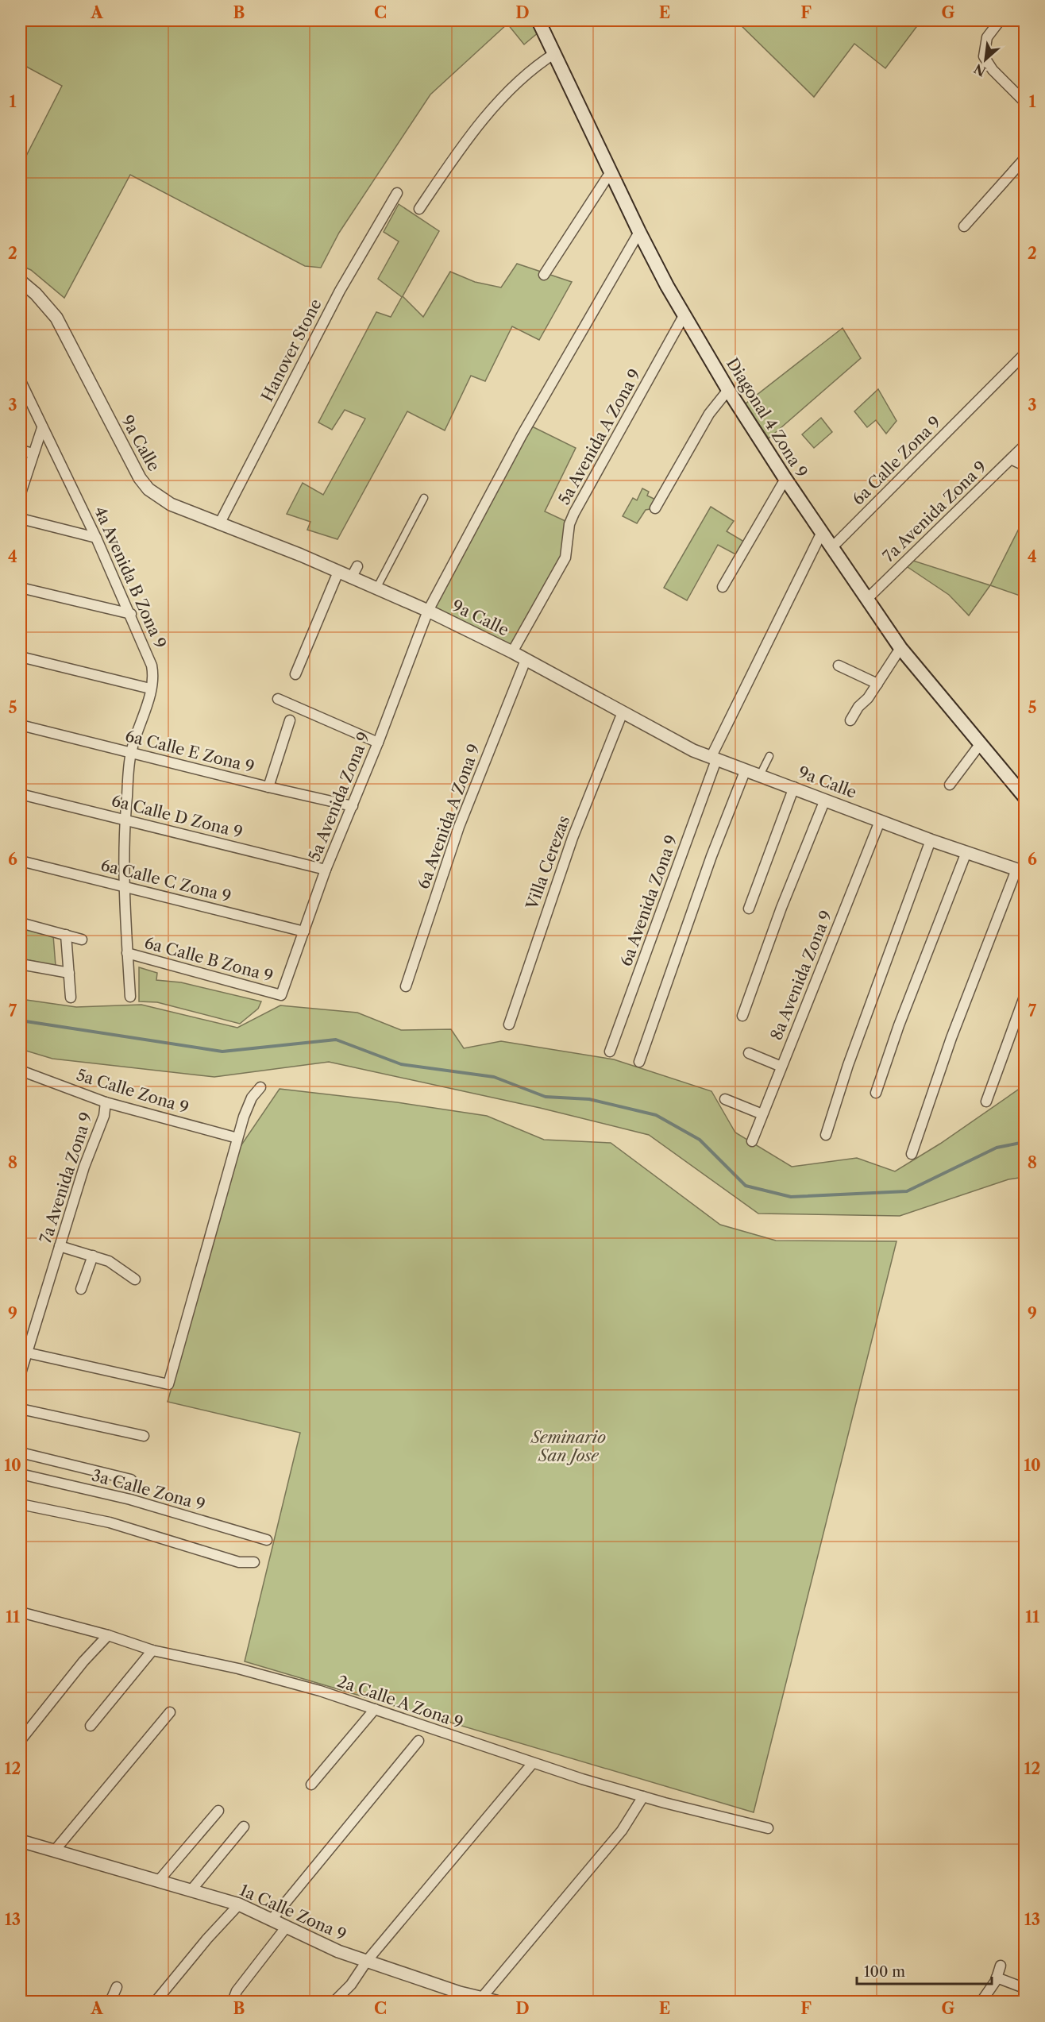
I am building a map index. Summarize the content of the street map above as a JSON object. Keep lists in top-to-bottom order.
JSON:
{
  "streets": {
    "main road": ["Diagonal 4 Zona 9"],
    "street": [
      "Hanover Stone",
      "5a Avenida A Zona 9",
      "9a Calle",
      "6a Calle Zona 9",
      "7a Avenida Zona 9",
      "4a Avenida B Zona 9",
      "6a Calle E Zona 9",
      "5a Avenida Zona 9",
      "6a Calle D Zona 9",
      "6a Avenida A Zona 9",
      "Villa Cerezas",
      "6a Calle C Zona 9",
      "6a Avenida Zona 9",
      "6a Calle B Zona 9",
      "8a Avenida Zona 9",
      "5a Calle Zona 9",
      "3a Calle Zona 9",
      "2a Calle A Zona 9",
      "1a Calle Zona 9"
    ]
  },
  "crossings": [
    ["Hanover Stone", "9a Calle"],
    ["Diagonal 4 Zona 9", "5a Avenida A Zona 9"],
    ["Diagonal 4 Zona 9", "6a Calle Zona 9"],
    ["Diagonal 4 Zona 9", "7a Avenida Zona 9"],
    ["Diagonal 4 Zona 9", "5a Avenida Zona 9"],
    ["Diagonal 4 Zona 9", "6a Avenida Zona 9"],
    ["5a Avenida A Zona 9", "9a Calle"],
    ["9a Calle", "5a Avenida Zona 9"],
    ["9a Calle", "6a Avenida A Zona 9"],
    ["9a Calle", "Villa Cerezas"],
    ["9a Calle", "6a Avenida Zona 9"],
    ["9a Calle", "8a Avenida Zona 9"],
    ["7a Avenida Zona 9", "5a Calle Zona 9"],
    ["4a Avenida B Zona 9", "6a Calle E Zona 9"],
    ["4a Avenida B Zona 9", "6a Calle D Zona 9"],
    ["4a Avenida B Zona 9", "6a Calle C Zona 9"],
    ["4a Avenida B Zona 9", "6a Calle B Zona 9"],
    ["6a Calle E Zona 9", "5a Avenida Zona 9"],
    ["5a Avenida Zona 9", "6a Calle D Zona 9"],
    ["5a Avenida Zona 9", "6a Calle C Zona 9"],
    ["5a Avenida Zona 9", "6a Calle B Zona 9"]
  ],
  "parks": ["Seminario San Jose"],
  "scale_bar": "100 m",
  "north": "bottom left",
  "grid": {
    "columns": [
      "A",
      "B",
      "C",
      "D",
      "E",
      "F",
      "G"
    ],
    "rows": [
      "1",
      "2",
      "3",
      "4",
      "5",
      "6",
      "7",
      "8",
      "9",
      "10",
      "11",
      "12",
      "13"
    ]
  }
}
